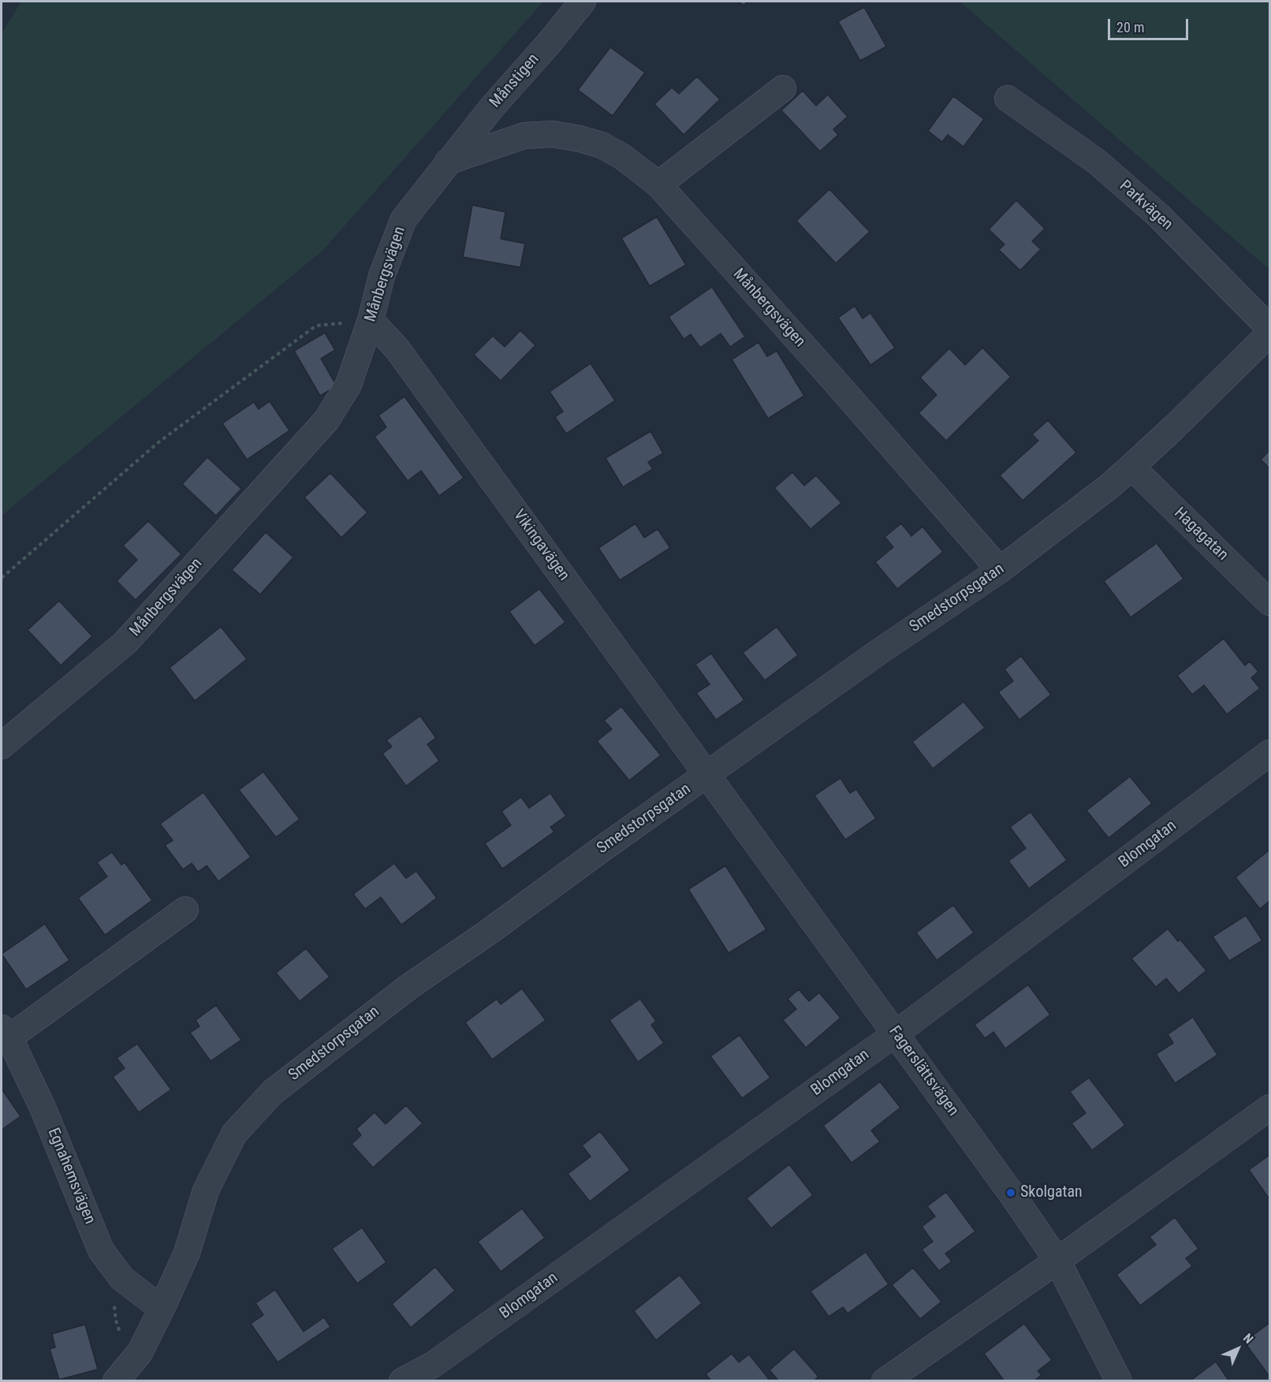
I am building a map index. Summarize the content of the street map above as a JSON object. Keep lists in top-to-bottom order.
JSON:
{
  "streets": {
    "street": [
      "Månstigen",
      "Parkvägen",
      "Månbergsvägen",
      "Hagagatan",
      "Vikingavägen",
      "Smedstorpsgatan",
      "Blomgatan",
      "Fagerslättsvägen",
      "Egnahemsvägen"
    ]
  },
  "crossings": [
    ["Månstigen", "Månbergsvägen"],
    ["Månbergsvägen", "Vikingavägen"],
    ["Månbergsvägen", "Smedstorpsgatan"],
    ["Hagagatan", "Smedstorpsgatan"],
    ["Vikingavägen", "Smedstorpsgatan"],
    ["Vikingavägen", "Fagerslättsvägen"],
    ["Smedstorpsgatan", "Fagerslättsvägen"],
    ["Smedstorpsgatan", "Egnahemsvägen"],
    ["Blomgatan", "Fagerslättsvägen"]
  ],
  "places": ["Skolgatan"],
  "scale_bar": "20 m",
  "north": "top right"
}
